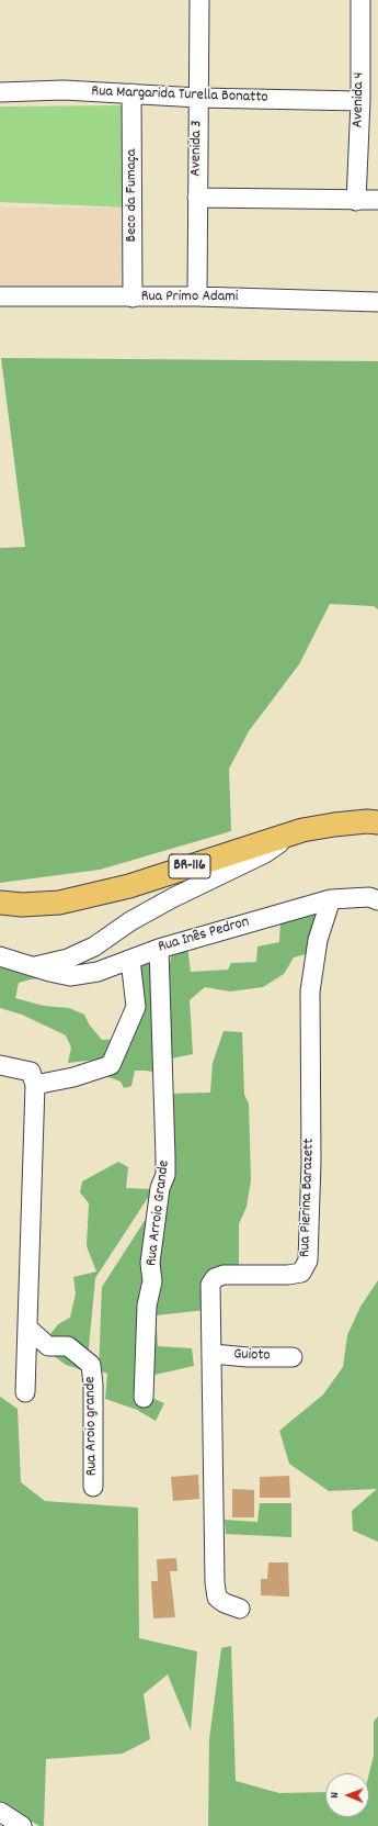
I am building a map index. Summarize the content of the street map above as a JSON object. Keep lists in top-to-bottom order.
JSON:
{
  "streets": {
    "main road": ["BR-116"],
    "street": [
      "Rua Margarida Turella Bonatto",
      "Avenida 4",
      "Avenida 3",
      "Beco da Fumaça",
      "Rua Primo Adami",
      "Rua Inês Pedron",
      "Rua Pierina Barazett",
      "Rua Arroio Grande",
      "Guioto",
      "Rua Aroio grande"
    ]
  },
  "crossings": [
    ["Rua Margarida Turella Bonatto", "Avenida 4"],
    ["Rua Margarida Turella Bonatto", "Avenida 3"],
    ["Rua Margarida Turella Bonatto", "Beco da Fumaça"],
    ["Avenida 3", "Rua Primo Adami"],
    ["Beco da Fumaça", "Rua Primo Adami"],
    ["BR-116", "Rua Inês Pedron"],
    ["Rua Inês Pedron", "Rua Pierina Barazett"],
    ["Rua Inês Pedron", "Rua Arroio Grande"],
    ["Rua Pierina Barazett", "Guioto"]
  ],
  "north": "left"
}
